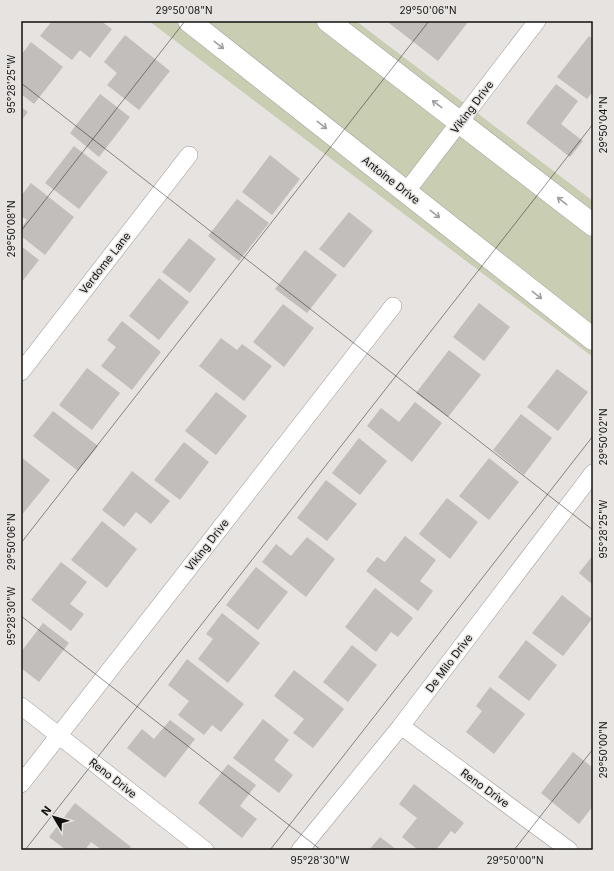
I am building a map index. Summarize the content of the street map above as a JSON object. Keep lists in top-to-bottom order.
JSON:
{
  "streets": {
    "main road": ["Antoine Drive"],
    "street": [
      "Viking Drive",
      "Verdome Lane",
      "De Milo Drive",
      "Reno Drive"
    ]
  },
  "crossings": [
    ["Viking Drive", "Antoine Drive"],
    ["Viking Drive", "Reno Drive"],
    ["De Milo Drive", "Reno Drive"]
  ],
  "north": "top left",
  "coordinates": [
    "29°50'08\"N",
    "29°50'06\"N",
    "95°28'25\"W",
    "29°50'04\"N",
    "29°50'02\"N",
    "95°28'30\"W",
    "29°50'00\"N"
  ]
}
